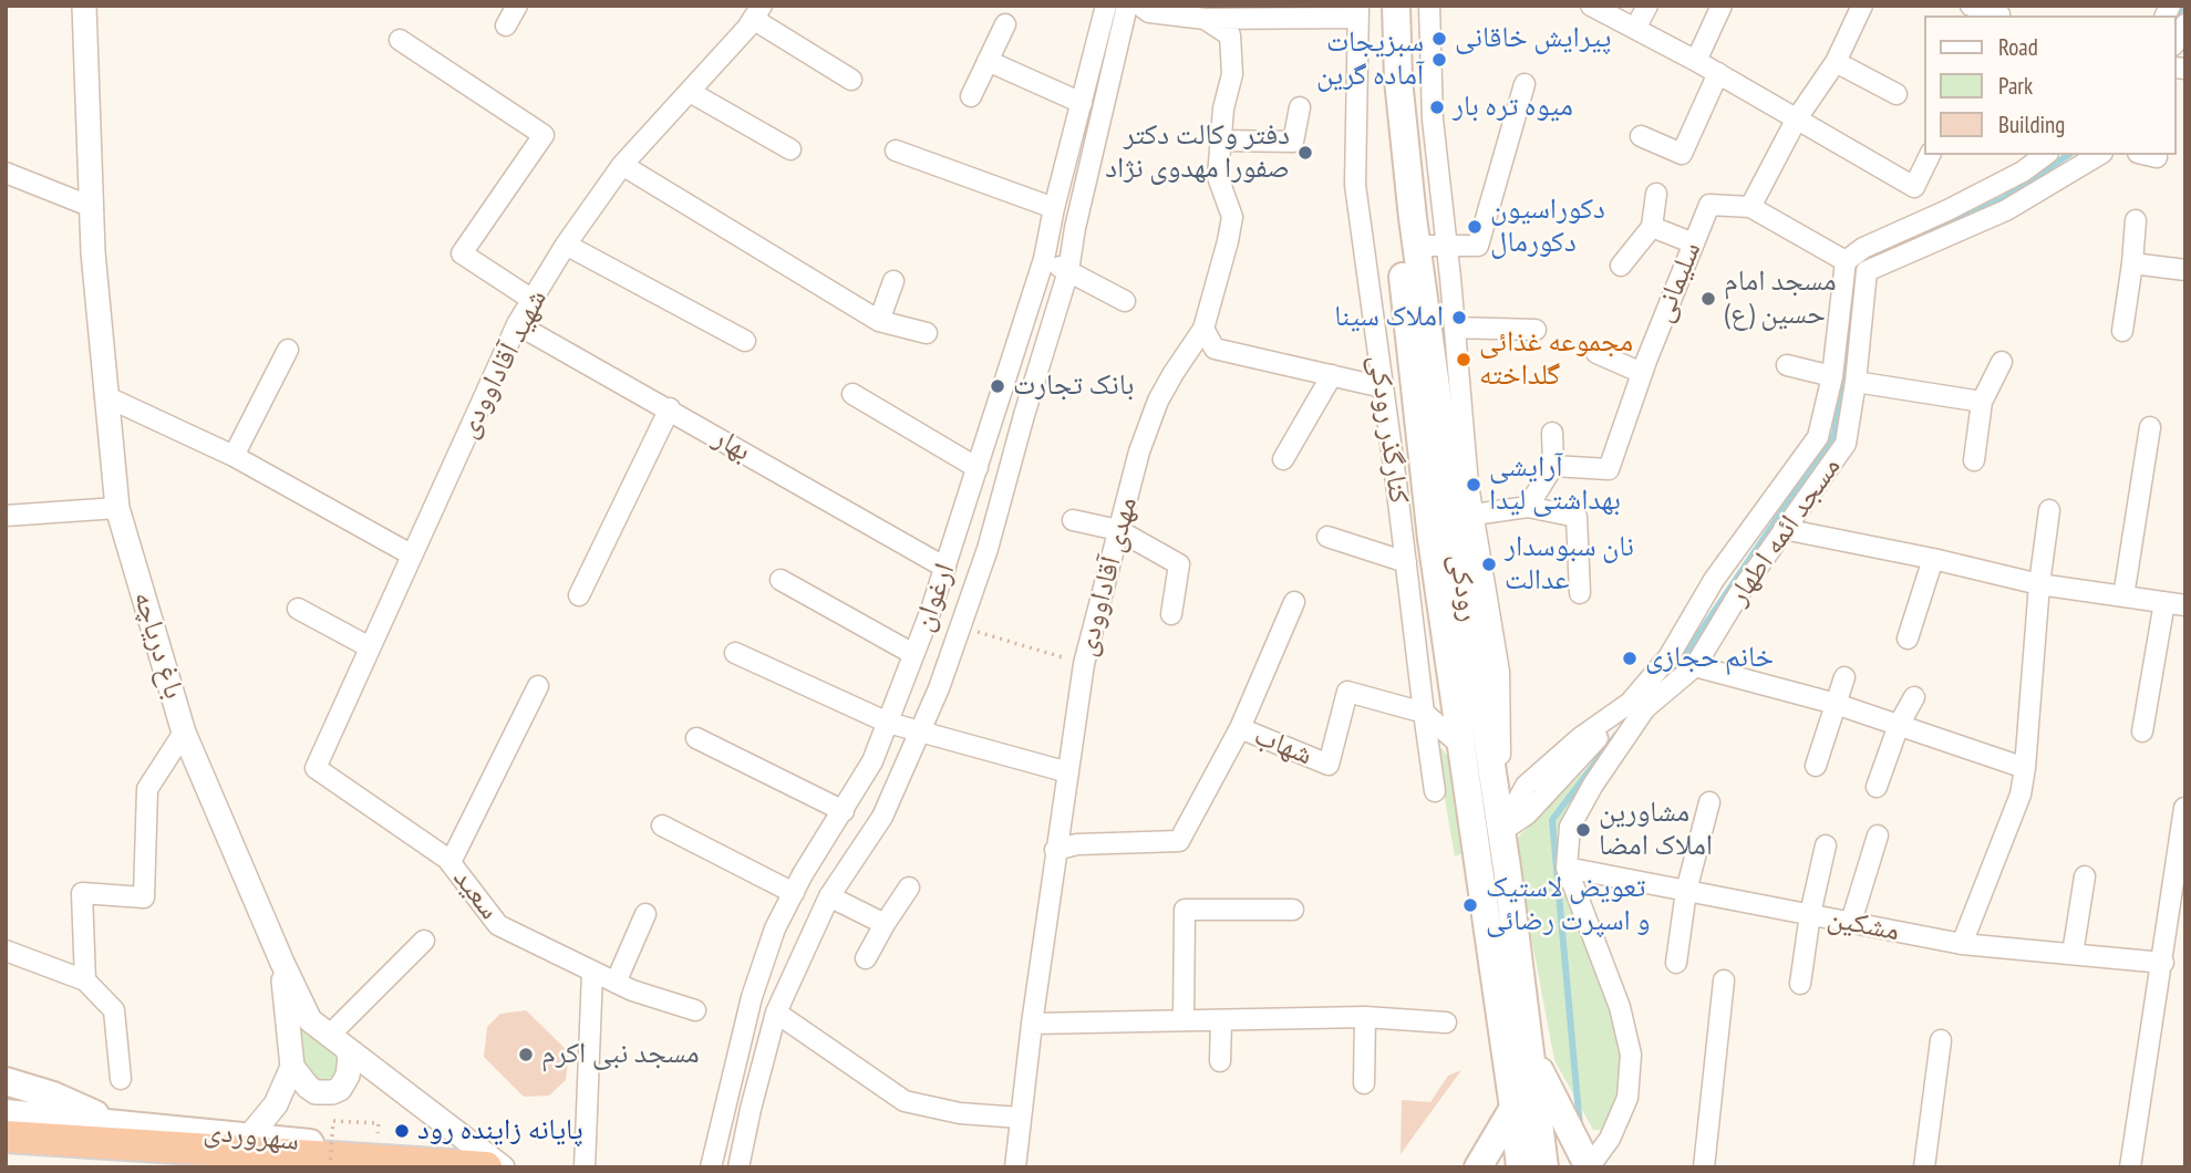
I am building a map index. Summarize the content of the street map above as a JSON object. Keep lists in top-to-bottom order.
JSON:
{
  "streets": {
    "main road": ["رودکی", "سهروردی"],
    "street": [
      "سلیمانی",
      "شهید آقاداوودی",
      "کنارگذر رودکی",
      "بهار",
      "مسجد ائمه اطهار",
      "مهدی آقاداوودی",
      "ارغوان",
      "باغ دریاچه",
      "شهاب",
      "سعید",
      "مشکین"
    ]
  },
  "crossings": [
    ["سلیمانی", "مسجد ائمه اطهار"],
    ["شهید آقاداوودی", "بهار"],
    ["شهید آقاداوودی", "سعید"],
    ["کنارگذر رودکی", "رودکی"],
    ["کنارگذر رودکی", "شهاب"],
    ["بهار", "ارغوان"],
    ["مسجد ائمه اطهار", "رودکی"],
    ["مسجد ائمه اطهار", "مشکین"],
    ["مهدی آقاداوودی", "شهاب"]
  ],
  "places": [
    "پیرایش خاقانی",
    "سبزیجات آماده گرین",
    "میوه تره بار",
    "دفتر وکالت دکتر صفورا مهدوی نژاد",
    "دکوراسیون دکورمال",
    "مسجد امام حسین (ع)",
    "املاک سینا",
    "مجموعه غذائی گلداخته",
    "بانک تجارت",
    "آرایشی بهداشتی لیدا",
    "نان سبوسدار عدالت",
    "خانم حجازی",
    "مشاورین املاک امضا",
    "تعویض لاستیک و اسپرت رضائی",
    "مسجد نبی اکرم",
    "پایانه زاینده رود"
  ],
  "legend": ["Road", "Park", "Building"]
}
